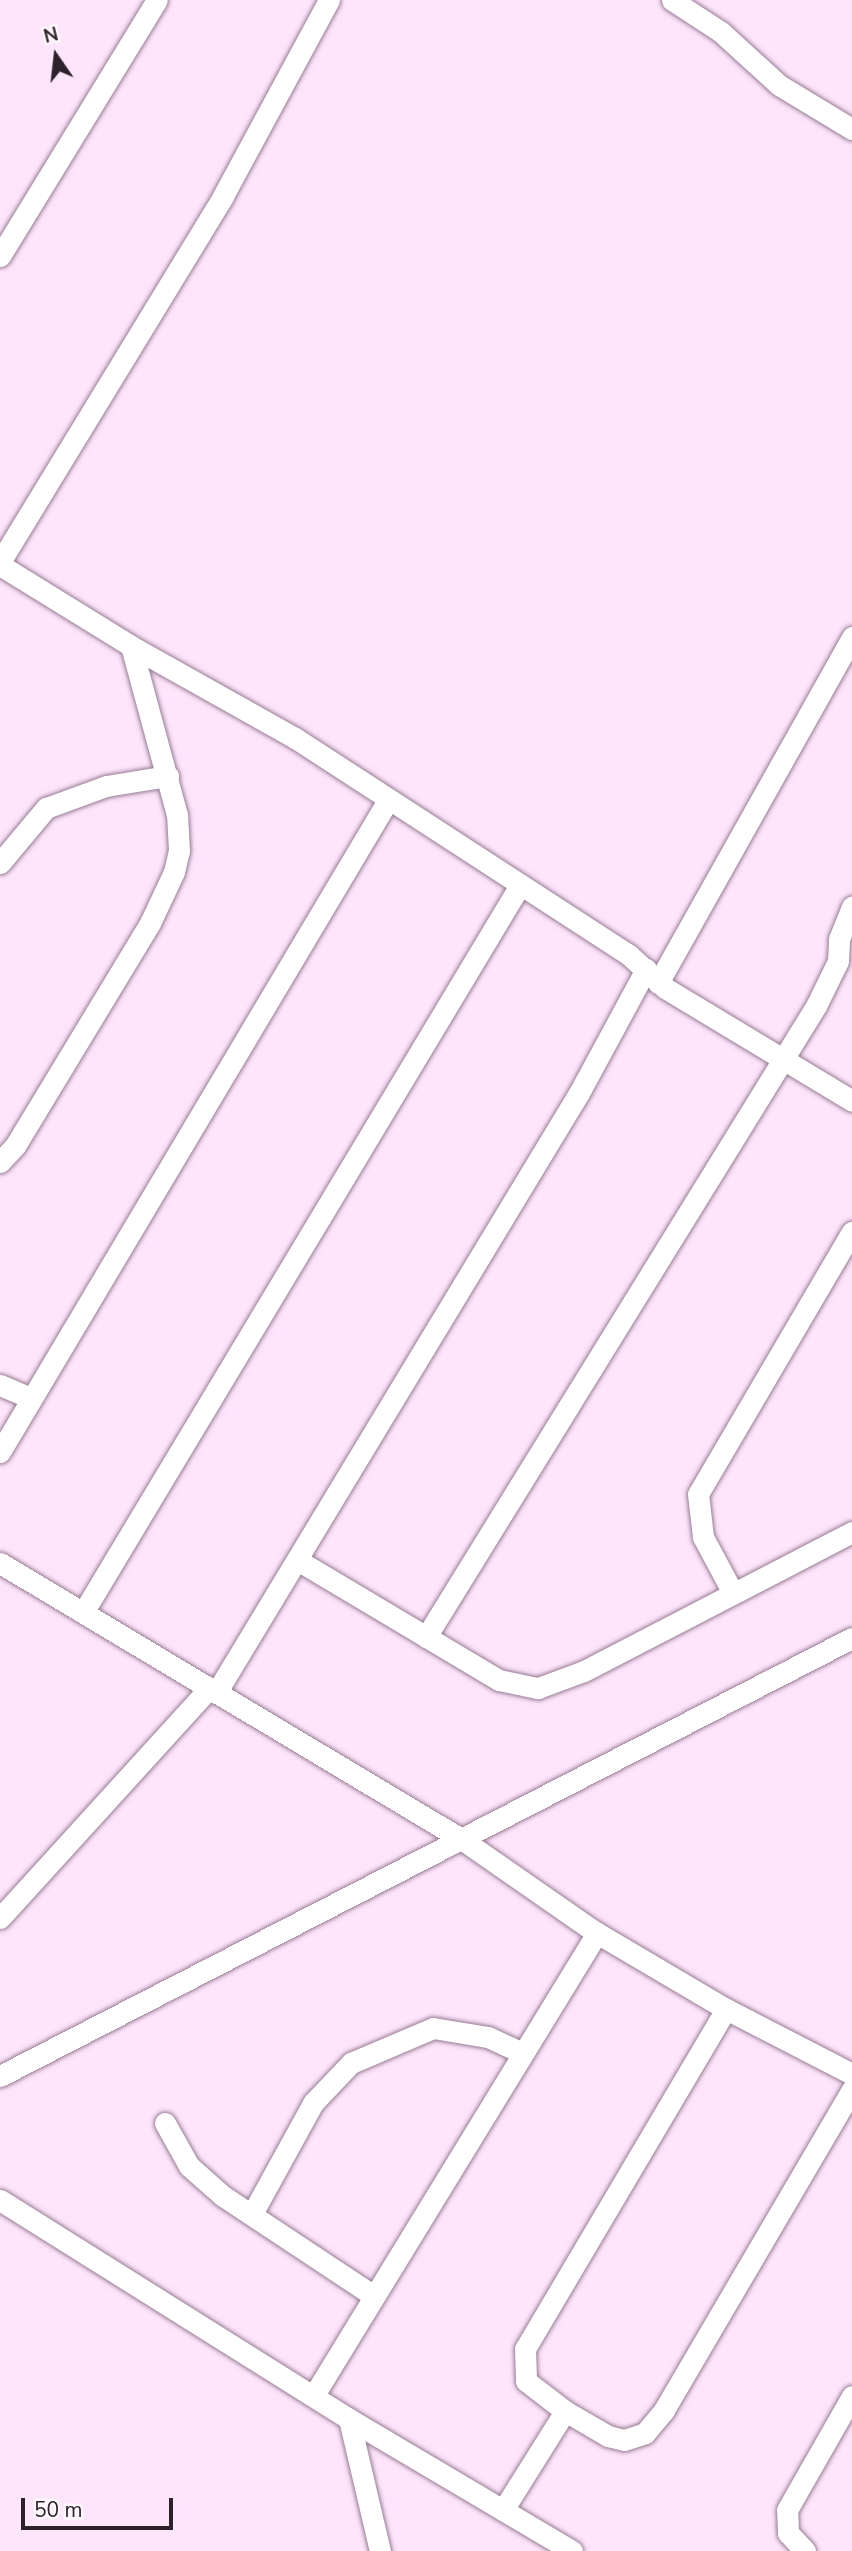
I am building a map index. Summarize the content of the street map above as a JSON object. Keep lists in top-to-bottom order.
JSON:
{
  "scale_bar": "50 m",
  "north": "top"
}
